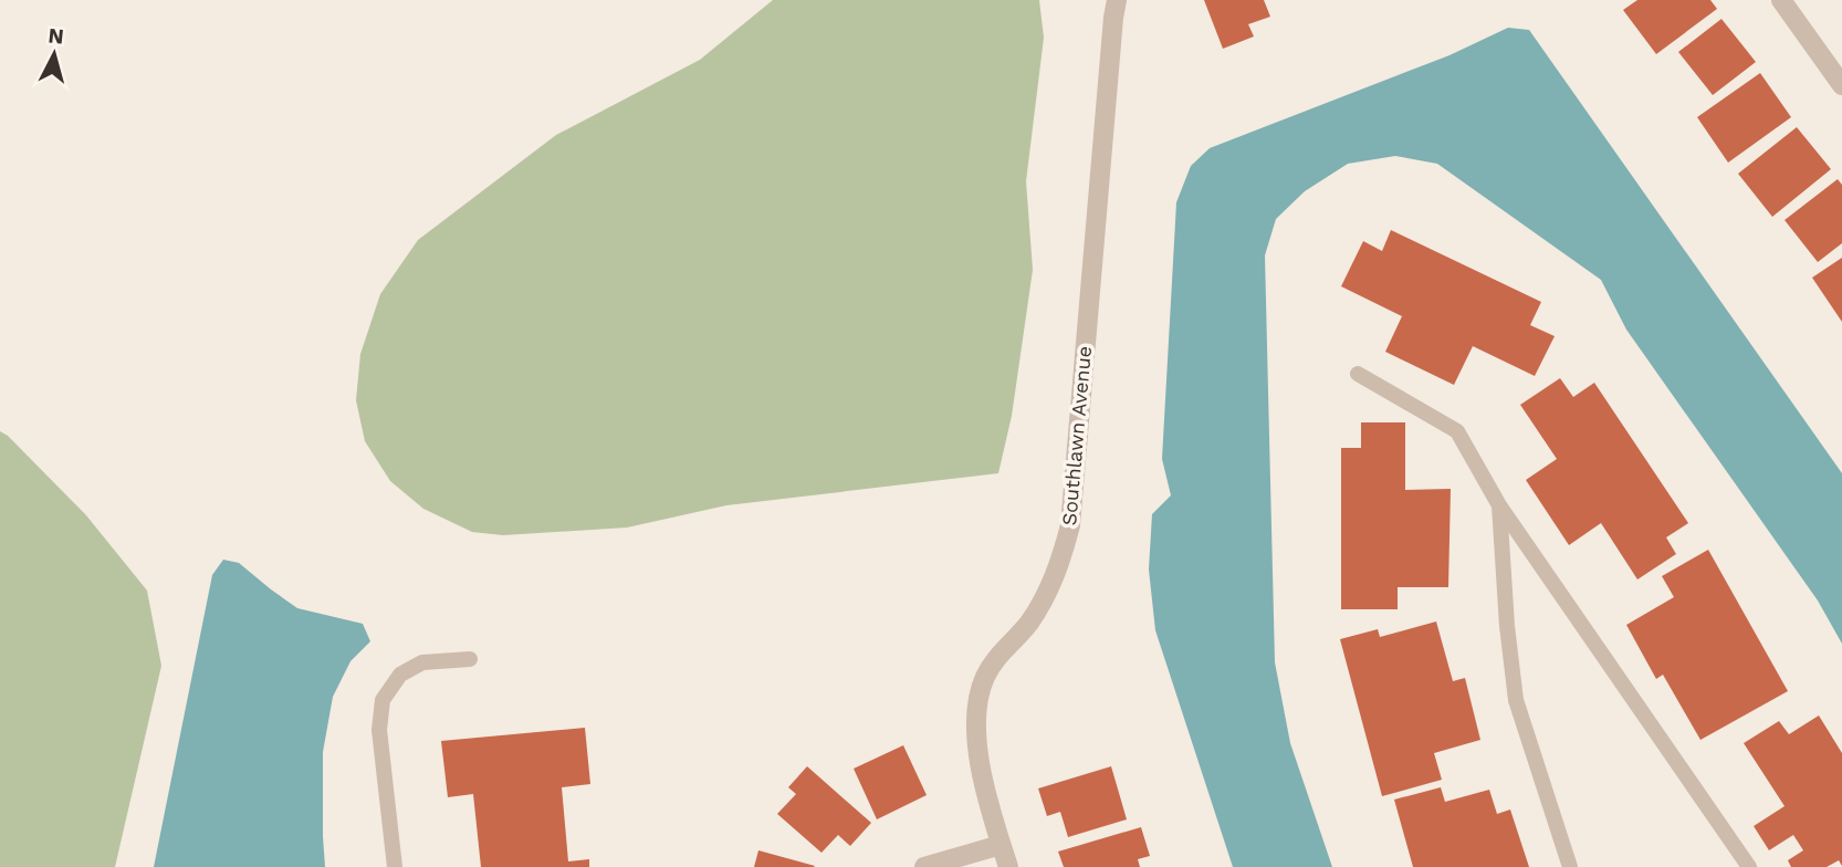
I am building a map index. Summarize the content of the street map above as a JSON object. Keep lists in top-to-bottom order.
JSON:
{
  "streets": {
    "street": ["Southlawn Avenue"]
  },
  "north": "top"
}
